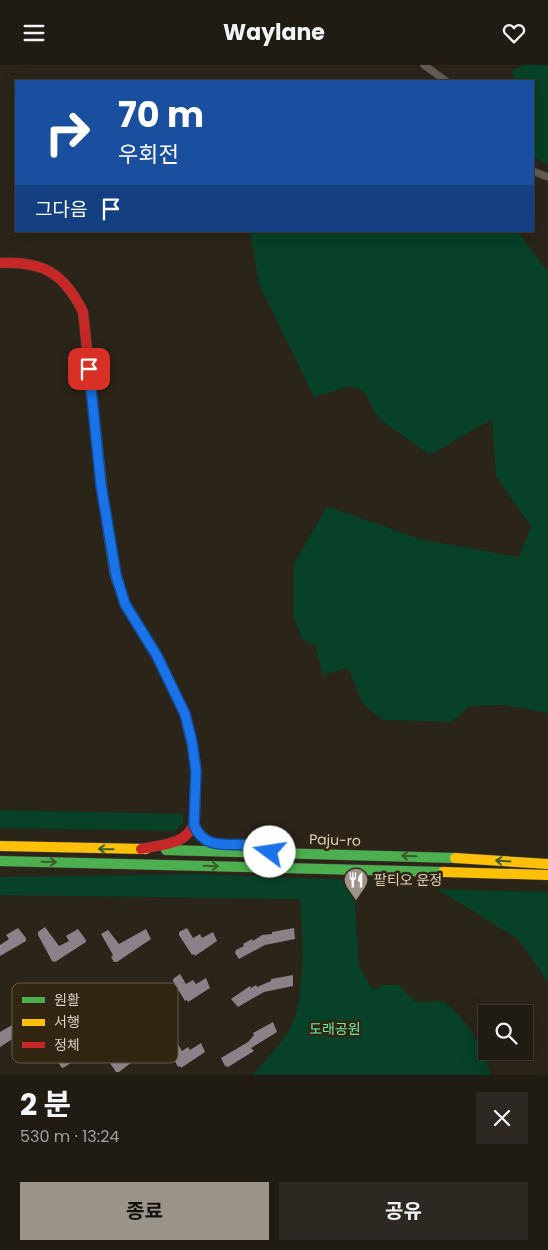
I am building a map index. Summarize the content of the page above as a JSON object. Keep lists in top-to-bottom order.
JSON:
{
  "streets": {
    "main road": ["Paju-ro"]
  },
  "parks": ["도래공원"],
  "places": {
    "restaurant": ["팥티오 운정"]
  },
  "legend": ["원활", "서행", "정체"],
  "page": {
    "header": "Waylane",
    "turn": ["70 m", "우회전"],
    "then": "그다음",
    "heading": ["2 분", "530 m · 13:24"],
    "buttons": ["종료", "공유"]
  }
}
